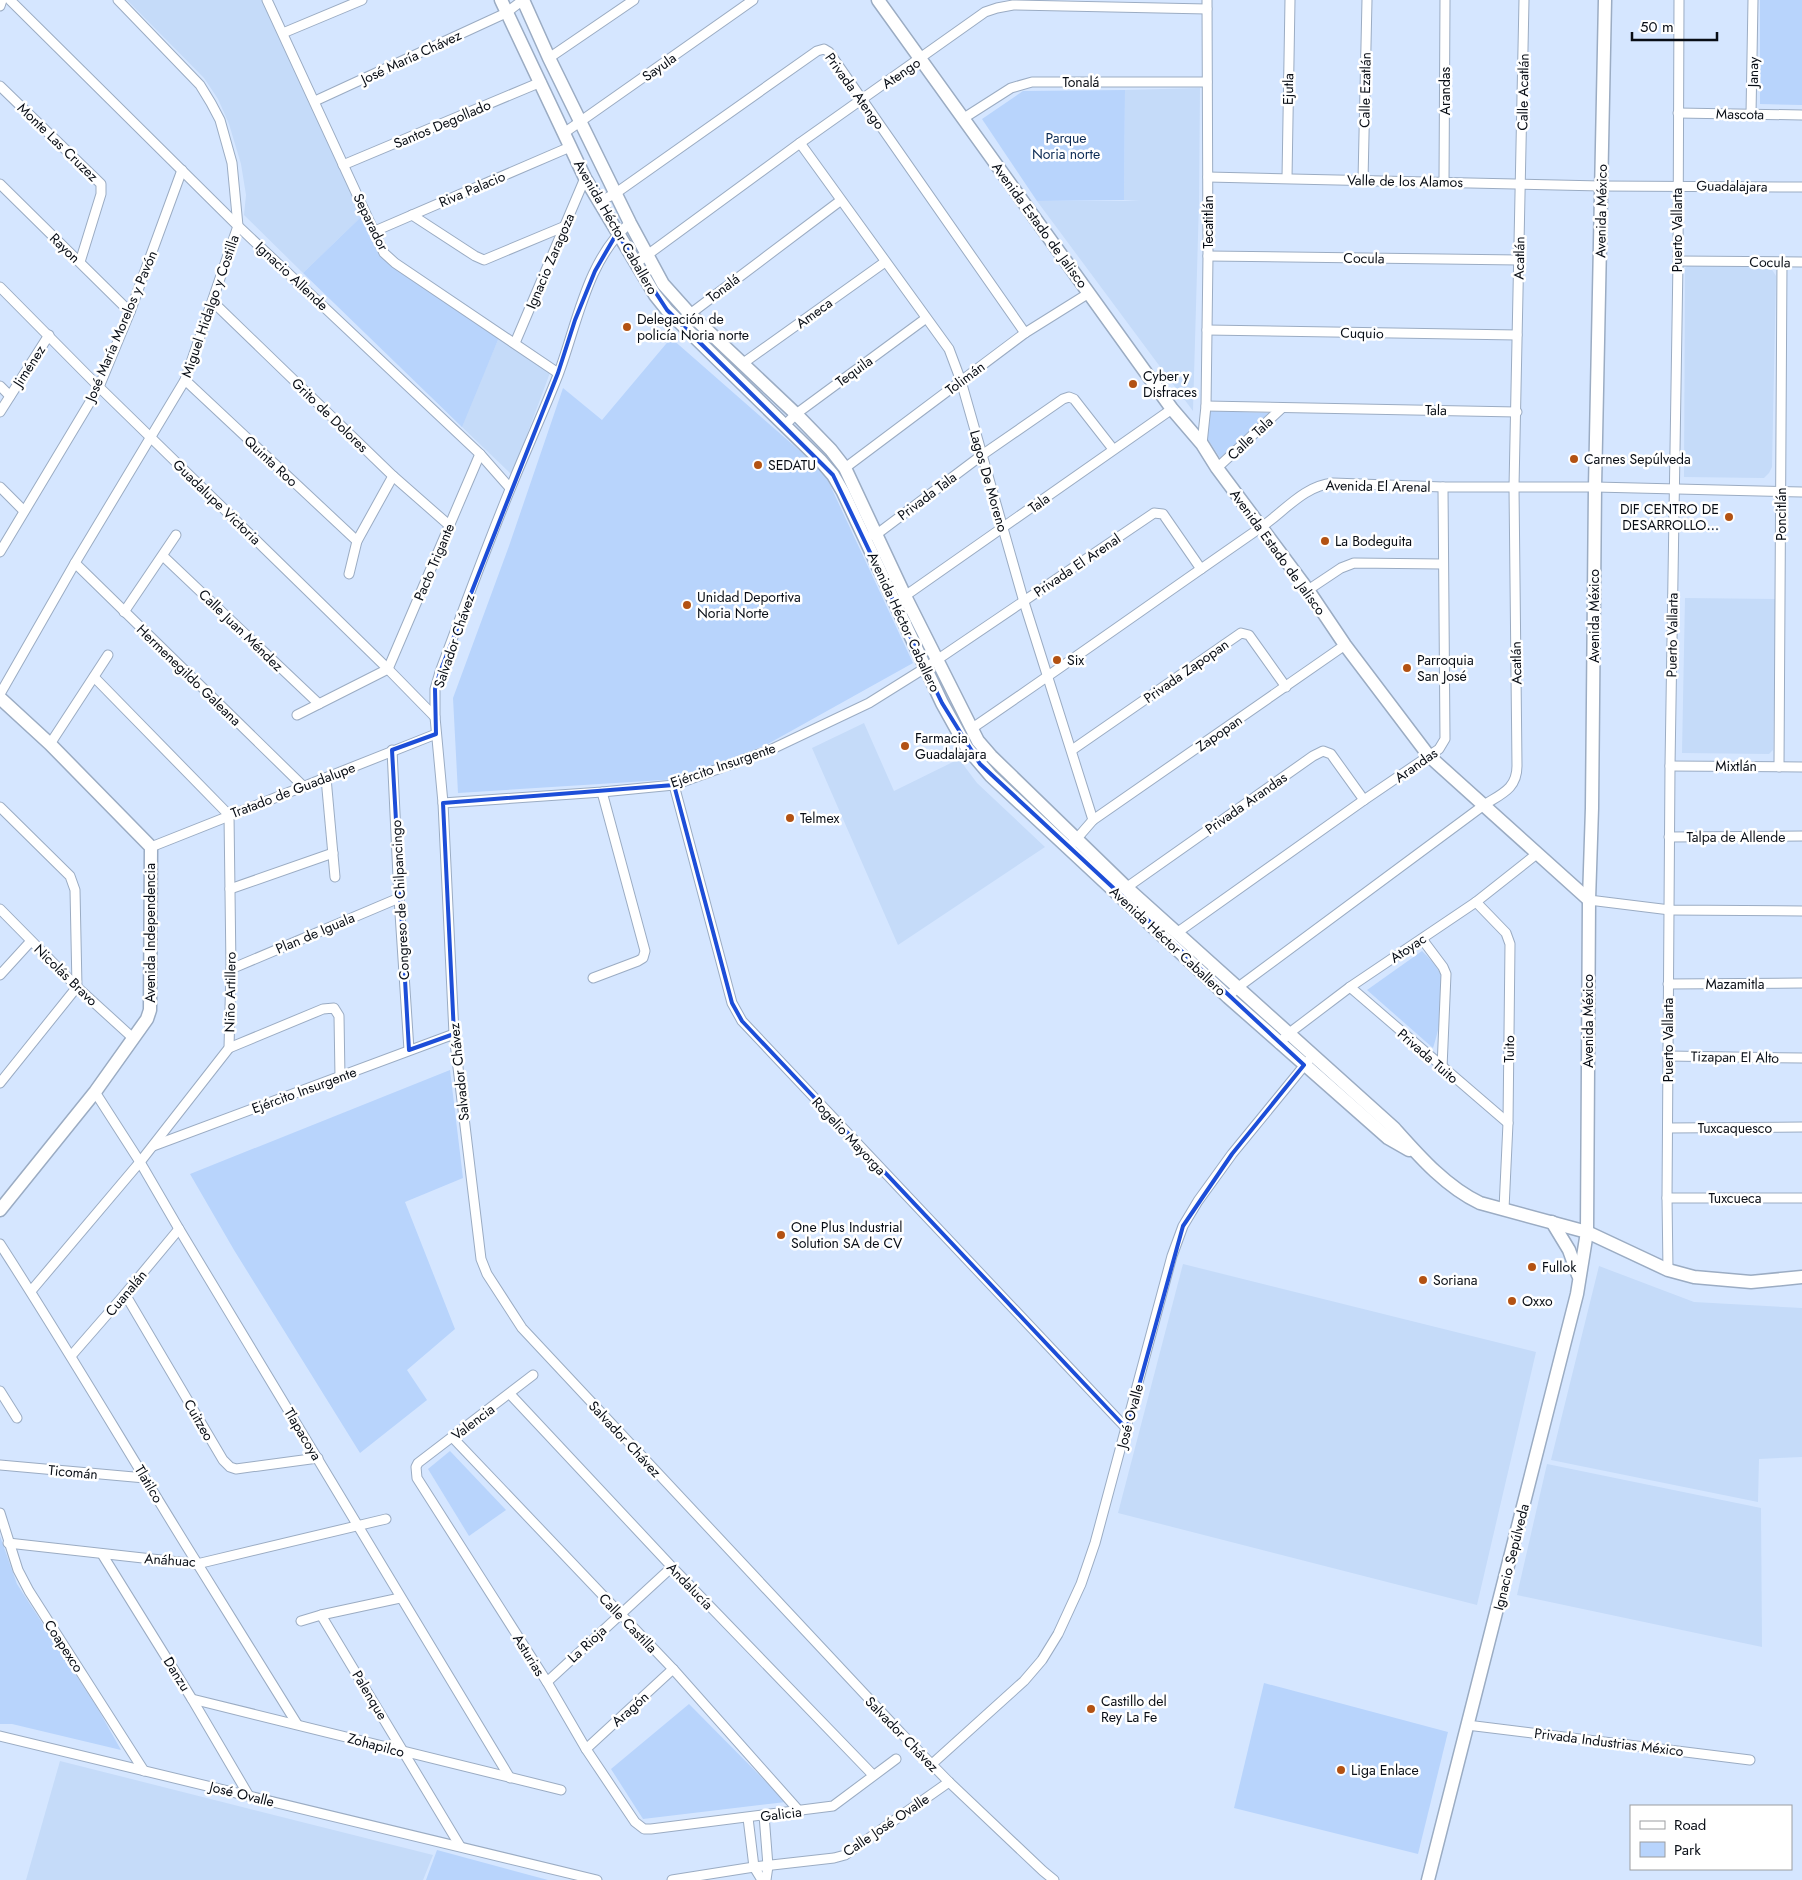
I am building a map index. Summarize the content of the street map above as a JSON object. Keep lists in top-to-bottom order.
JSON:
{
  "streets": {
    "main road": [
      "Avenida México",
      "Avenida Estado de Jalisco",
      "Avenida Héctor Caballero",
      "Avenida Independencia",
      "Ignacio Sepúlveda"
    ],
    "street": [
      "José María Chávez",
      "Sayula",
      "Janay",
      "Atengo",
      "Tonalá",
      "Ejutla",
      "Calle Ezatlán",
      "Privada Atengo",
      "Arandas",
      "Calle Acatlán",
      "Mascota",
      "Santos Degollado",
      "Monte Las Cruzez",
      "Valle de los Alamos",
      "Guadalajara",
      "Riva Palacio",
      "Separador",
      "Tecatitlán",
      "Puerto Vallarta",
      "Rayon",
      "Cocula",
      "Acatlán",
      "Ignacio Zaragoza",
      "Ignacio Allende",
      "Miguel Hidalgo y Costilla",
      "Ameca",
      "José María Morelos y Pavón",
      "Cuquio",
      "Jiménez",
      "Tequila",
      "Tolimán",
      "Tala",
      "Grito de Dolores",
      "Calle Tala",
      "Quinta Roo",
      "Lagos De Moreno",
      "Avenida El Arenal",
      "Privada Tala",
      "Guadalupe Victoria",
      "Poncitlán",
      "Pacto Trigante",
      "Privada El Arenal",
      "Calle Juan Méndez",
      "Salvador Chávez",
      "Privada Zapopan",
      "Hermenegildo Galeana",
      "Zapopan",
      "Ejército Insurgente",
      "Mixtlán",
      "Tratado de Guadalupe",
      "Privada Arandas",
      "Talpa de Allende",
      "Congreso de Chilpancingo",
      "Plan de Iguala",
      "Atoyac",
      "Nicolás Bravo",
      "Mazamitla",
      "Niño Artillero",
      "Tuito",
      "Privada Tuito",
      "Tizapan El Alto",
      "Tuxcaquesco",
      "Rogelio Mayorga",
      "Tuxcueca",
      "Cuanalán",
      "José Ovalle",
      "Cuitzeo",
      "Valencia",
      "Tlapacoya",
      "Ticomán",
      "Tlatilco",
      "Anáhuac",
      "Andalucía",
      "Calle Castilla",
      "La Rioja",
      "Coapexco",
      "Asturias",
      "Danzu",
      "Palenque",
      "Aragón",
      "Privada Industrias México",
      "Zohapilco",
      "Galicia",
      "Calle José Ovalle"
    ]
  },
  "crossings": [
    ["José María Chávez", "Separador"],
    ["José María Chávez", "Avenida Héctor Caballero"],
    ["Sayula", "Avenida Héctor Caballero"],
    ["Janay", "Mascota"],
    ["Atengo", "Privada Atengo"],
    ["Atengo", "Tecatitlán"],
    ["Atengo", "Avenida Estado de Jalisco"],
    ["Atengo", "Avenida Héctor Caballero"],
    ["Atengo", "Lagos De Moreno"],
    ["Tonalá", "Tecatitlán"],
    ["Tonalá", "Avenida Estado de Jalisco"],
    ["Tonalá", "Avenida Héctor Caballero"],
    ["Tonalá", "Lagos De Moreno"],
    ["Ejutla", "Valle de los Alamos"],
    ["Calle Ezatlán", "Valle de los Alamos"],
    ["Privada Atengo", "Avenida Héctor Caballero"],
    ["Privada Atengo", "Tolimán"],
    ["Arandas", "Valle de los Alamos"],
    ["Arandas", "Avenida Estado de Jalisco"],
    ["Arandas", "Avenida Héctor Caballero"],
    ["Arandas", "Avenida El Arenal"],
    ["Arandas", "Privada Arandas"],
    ["Calle Acatlán", "Valle de los Alamos"],
    ["Calle Acatlán", "Acatlán"],
    ["Mascota", "Puerto Vallarta"],
    ["Santos Degollado", "Separador"],
    ["Santos Degollado", "Avenida Héctor Caballero"],
    ["Monte Las Cruzez", "Rayon"],
    ["Valle de los Alamos", "Guadalajara"],
    ["Valle de los Alamos", "Avenida México"],
    ["Valle de los Alamos", "Tecatitlán"],
    ["Valle de los Alamos", "Acatlán"],
    ["Guadalajara", "Avenida México"],
    ["Guadalajara", "Puerto Vallarta"],
    ["Riva Palacio", "Separador"],
    ["Riva Palacio", "Avenida Héctor Caballero"],
    ["Avenida México", "Avenida Estado de Jalisco"],
    ["Avenida México", "Avenida Héctor Caballero"],
    ["Avenida México", "Avenida El Arenal"],
    ["Avenida México", "Ignacio Sepúlveda"],
    ["Separador", "Ignacio Zaragoza"],
    ["Separador", "Salvador Chávez"],
    ["Tecatitlán", "Avenida Estado de Jalisco"],
    ["Tecatitlán", "Cocula"],
    ["Tecatitlán", "Cuquio"],
    ["Tecatitlán", "Tala"],
    ["Avenida Estado de Jalisco", "Acatlán"],
    ["Avenida Estado de Jalisco", "Tolimán"],
    ["Avenida Estado de Jalisco", "Tala"],
    ["Avenida Estado de Jalisco", "Calle Tala"],
    ["Avenida Estado de Jalisco", "Avenida El Arenal"],
    ["Avenida Estado de Jalisco", "Zapopan"],
    ["Avenida Estado de Jalisco", "Atoyac"],
    ["Avenida Héctor Caballero", "Puerto Vallarta"],
    ["Avenida Héctor Caballero", "Acatlán"],
    ["Avenida Héctor Caballero", "Ignacio Zaragoza"],
    ["Avenida Héctor Caballero", "Ameca"],
    ["Avenida Héctor Caballero", "Tequila"],
    ["Avenida Héctor Caballero", "Tolimán"],
    ["Avenida Héctor Caballero", "Tala"],
    ["Avenida Héctor Caballero", "Avenida El Arenal"],
    ["Avenida Héctor Caballero", "Privada Tala"],
    ["Avenida Héctor Caballero", "Privada El Arenal"],
    ["Avenida Héctor Caballero", "Salvador Chávez"],
    ["Avenida Héctor Caballero", "Ejército Insurgente"],
    ["Avenida Héctor Caballero", "Privada Arandas"],
    ["Avenida Héctor Caballero", "Atoyac"],
    ["Avenida Héctor Caballero", "Tuito"],
    ["Avenida Héctor Caballero", "José Ovalle"],
    ["Avenida Héctor Caballero", "Ignacio Sepúlveda"],
    ["Puerto Vallarta", "Cocula"],
    ["Puerto Vallarta", "Avenida El Arenal"],
    ["Puerto Vallarta", "Mixtlán"],
    ["Puerto Vallarta", "Talpa de Allende"],
    ["Puerto Vallarta", "Mazamitla"],
    ["Puerto Vallarta", "Tizapan El Alto"],
    ["Puerto Vallarta", "Tuxcaquesco"],
    ["Puerto Vallarta", "Tuxcueca"],
    ["Rayon", "José María Morelos y Pavón"],
    ["Cocula", "Acatlán"],
    ["Cocula", "Poncitlán"],
    ["Acatlán", "Cuquio"],
    ["Acatlán", "Tala"],
    ["Acatlán", "Avenida El Arenal"],
    ["Ignacio Allende", "Miguel Hidalgo y Costilla"],
    ["Ignacio Allende", "José María Morelos y Pavón"],
    ["Ignacio Allende", "Pacto Trigante"],
    ["Ignacio Allende", "Salvador Chávez"],
    ["Miguel Hidalgo y Costilla", "Grito de Dolores"],
    ["Miguel Hidalgo y Costilla", "Quinta Roo"],
    ["Miguel Hidalgo y Costilla", "Guadalupe Victoria"],
    ["Miguel Hidalgo y Costilla", "Hermenegildo Galeana"],
    ["Ameca", "Lagos De Moreno"],
    ["José María Morelos y Pavón", "Guadalupe Victoria"],
    ["Jiménez", "Guadalupe Victoria"],
    ["Tequila", "Lagos De Moreno"],
    ["Tolimán", "Lagos De Moreno"],
    ["Tala", "Calle Tala"],
    ["Tala", "Lagos De Moreno"],
    ["Tala", "Privada Tala"],
    ["Grito de Dolores", "Pacto Trigante"],
    ["Lagos De Moreno", "Avenida El Arenal"],
    ["Lagos De Moreno", "Privada Tala"],
    ["Lagos De Moreno", "Privada El Arenal"],
    ["Lagos De Moreno", "Privada Zapopan"],
    ["Lagos De Moreno", "Zapopan"],
    ["Avenida El Arenal", "Poncitlán"],
    ["Avenida El Arenal", "Privada El Arenal"],
    ["Guadalupe Victoria", "Pacto Trigante"],
    ["Guadalupe Victoria", "Salvador Chávez"],
    ["Poncitlán", "Mixtlán"],
    ["Privada El Arenal", "Ejército Insurgente"],
    ["Salvador Chávez", "Ejército Insurgente"],
    ["Salvador Chávez", "Tratado de Guadalupe"],
    ["Salvador Chávez", "José Ovalle"],
    ["Salvador Chávez", "Calle José Ovalle"],
    ["Privada Zapopan", "Zapopan"],
    ["Hermenegildo Galeana", "Tratado de Guadalupe"],
    ["Ejército Insurgente", "Congreso de Chilpancingo"],
    ["Ejército Insurgente", "Niño Artillero"],
    ["Ejército Insurgente", "Rogelio Mayorga"],
    ["Tratado de Guadalupe", "Congreso de Chilpancingo"],
    ["Tratado de Guadalupe", "Avenida Independencia"],
    ["Tratado de Guadalupe", "Niño Artillero"],
    ["Congreso de Chilpancingo", "Plan de Iguala"],
    ["Avenida Independencia", "Nicolás Bravo"],
    ["Avenida Independencia", "Tlapacoya"],
    ["Plan de Iguala", "Niño Artillero"],
    ["Atoyac", "Tuito"],
    ["Atoyac", "Privada Tuito"],
    ["Niño Artillero", "Tlapacoya"],
    ["Niño Artillero", "Tlatilco"],
    ["Tuito", "Privada Tuito"],
    ["Rogelio Mayorga", "José Ovalle"],
    ["Cuanalán", "Cuitzeo"],
    ["Cuanalán", "Tlapacoya"],
    ["Cuanalán", "Tlatilco"],
    ["José Ovalle", "Coapexco"],
    ["José Ovalle", "Danzu"],
    ["José Ovalle", "Palenque"],
    ["Cuitzeo", "Tlapacoya"],
    ["Valencia", "Andalucía"],
    ["Valencia", "Calle Castilla"],
    ["Valencia", "Asturias"],
    ["Tlapacoya", "Anáhuac"],
    ["Tlapacoya", "Zohapilco"],
    ["Ticomán", "Tlatilco"],
    ["Tlatilco", "Anáhuac"],
    ["Tlatilco", "Zohapilco"],
    ["Ignacio Sepúlveda", "Privada Industrias México"],
    ["Anáhuac", "Coapexco"],
    ["Anáhuac", "Danzu"],
    ["Andalucía", "La Rioja"],
    ["Andalucía", "Galicia"],
    ["Calle Castilla", "La Rioja"],
    ["Calle Castilla", "Aragón"],
    ["Calle Castilla", "Galicia"],
    ["La Rioja", "Asturias"],
    ["Asturias", "Aragón"],
    ["Asturias", "Galicia"],
    ["Danzu", "Zohapilco"],
    ["Palenque", "Zohapilco"]
  ],
  "parks": ["Parque Noria norte"],
  "places": [
    "Delegación de policía Noria norte",
    "Cyber y Disfraces",
    "Carnes Sepúlveda",
    "SEDATU",
    "DIF CENTRO DE DESARROLLO…",
    "La Bodeguita",
    "Unidad Deportiva Noria Norte",
    "Six",
    "Parroquia San José",
    "Farmacia Guadalajara",
    "Telmex",
    "One Plus Industrial Solution SA de CV",
    "Fullok",
    "Soriana",
    "Oxxo",
    "Castillo del Rey La Fe",
    "Liga Enlace"
  ],
  "legend": ["Road", "Park"],
  "scale_bar": "50 m"
}
